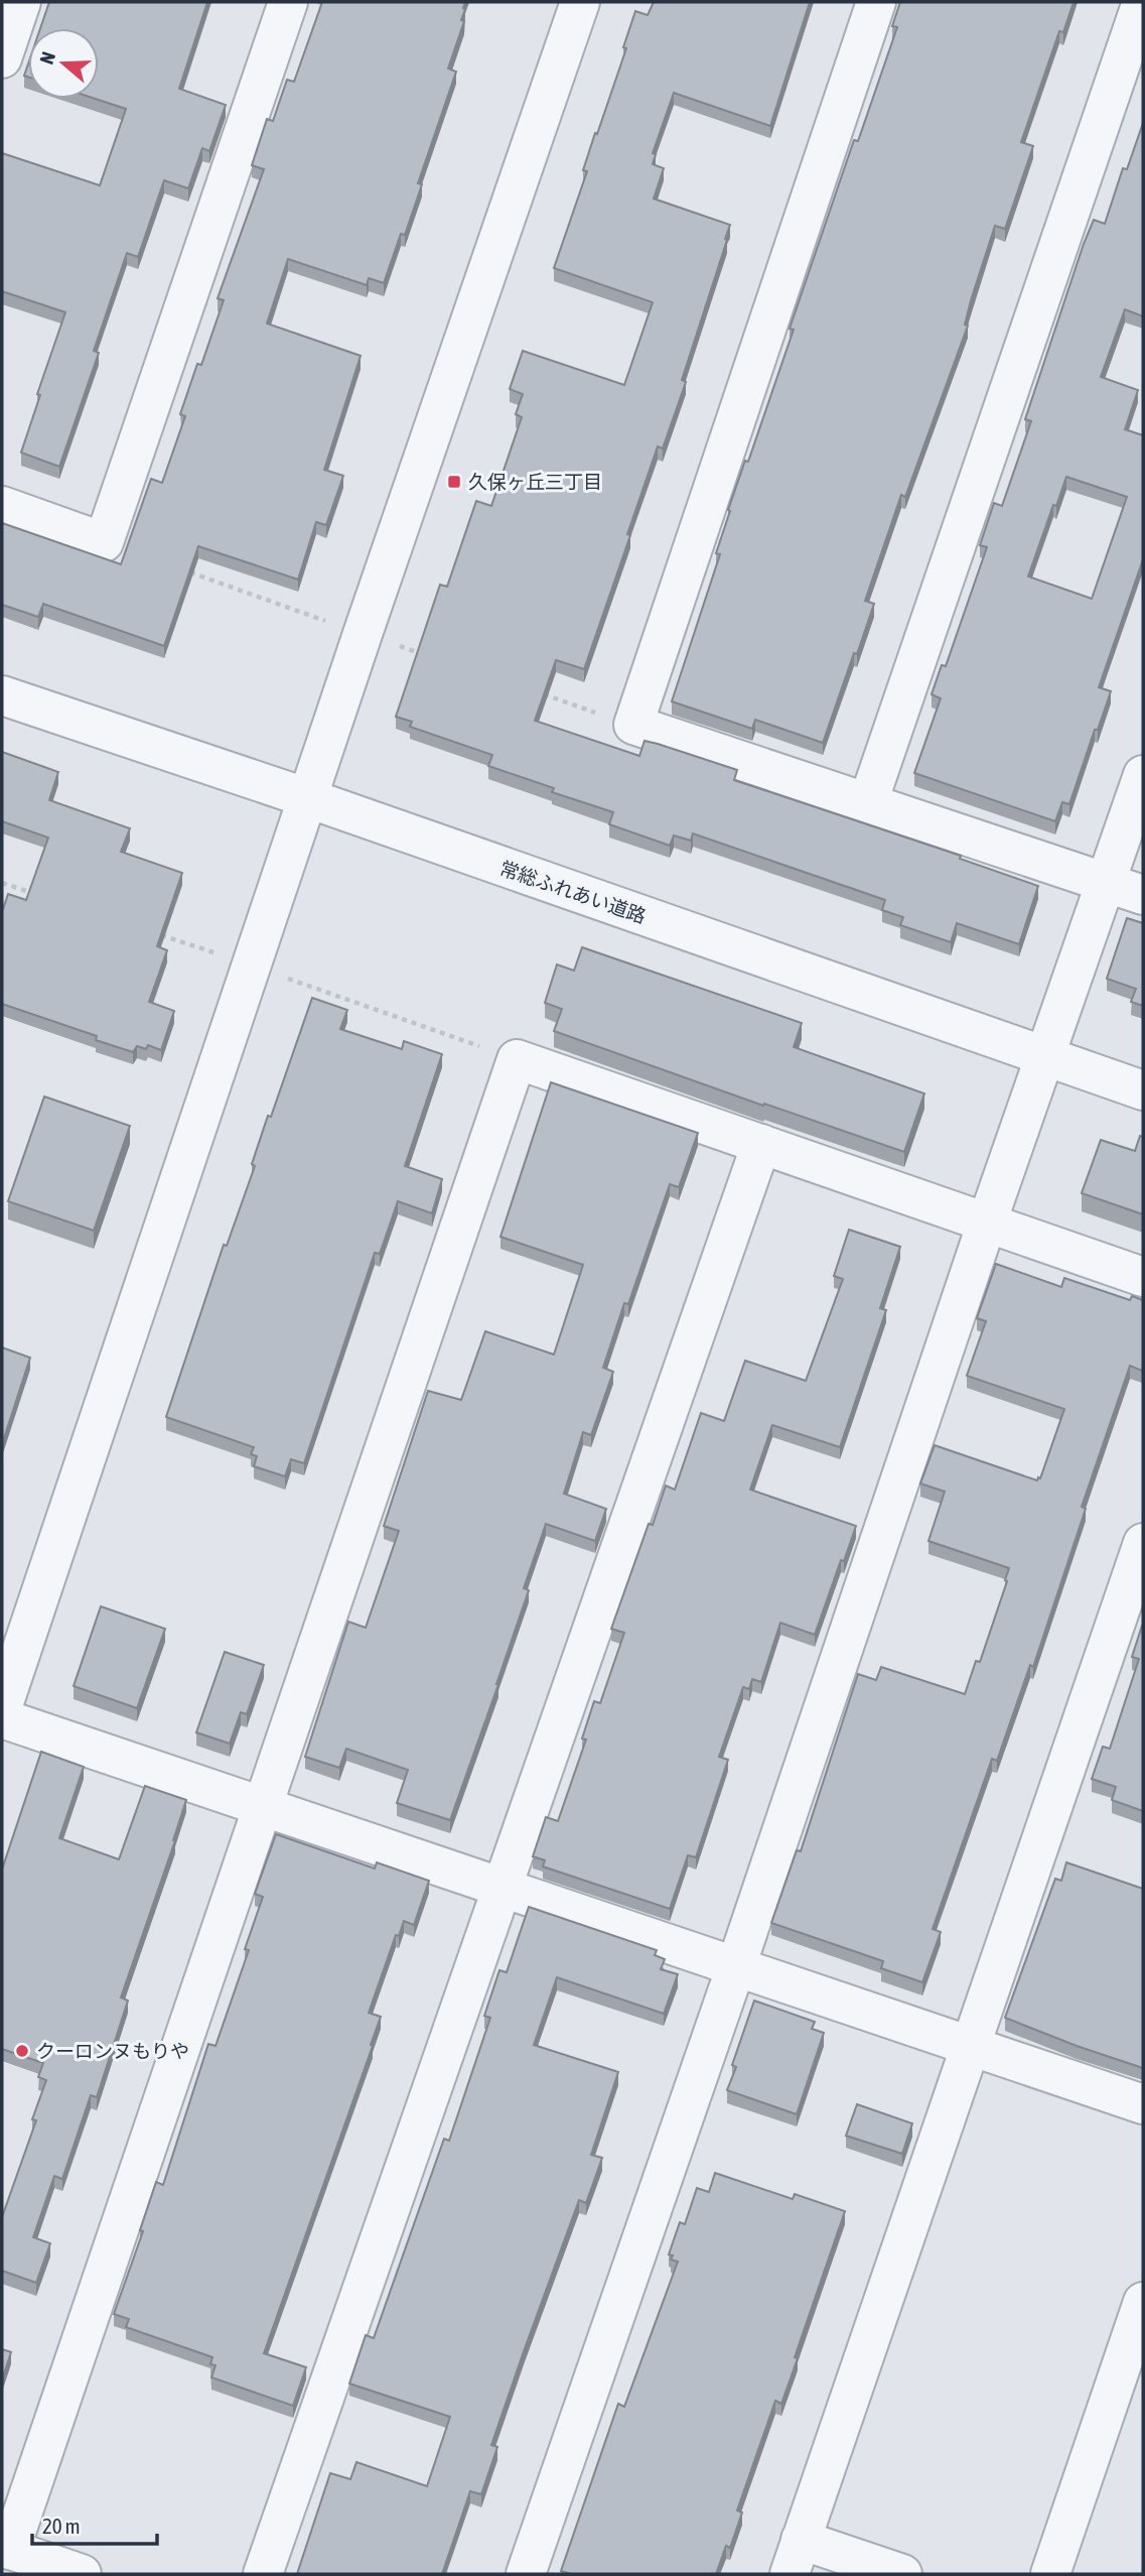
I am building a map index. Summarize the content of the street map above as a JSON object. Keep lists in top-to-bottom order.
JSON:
{
  "streets": {
    "street": ["常総ふれあい道路"]
  },
  "places": {
    "transit": ["久保ヶ丘三丁目"],
    "other": ["クーロンヌもりや"]
  },
  "scale_bar": "20 m",
  "north": "left"
}
